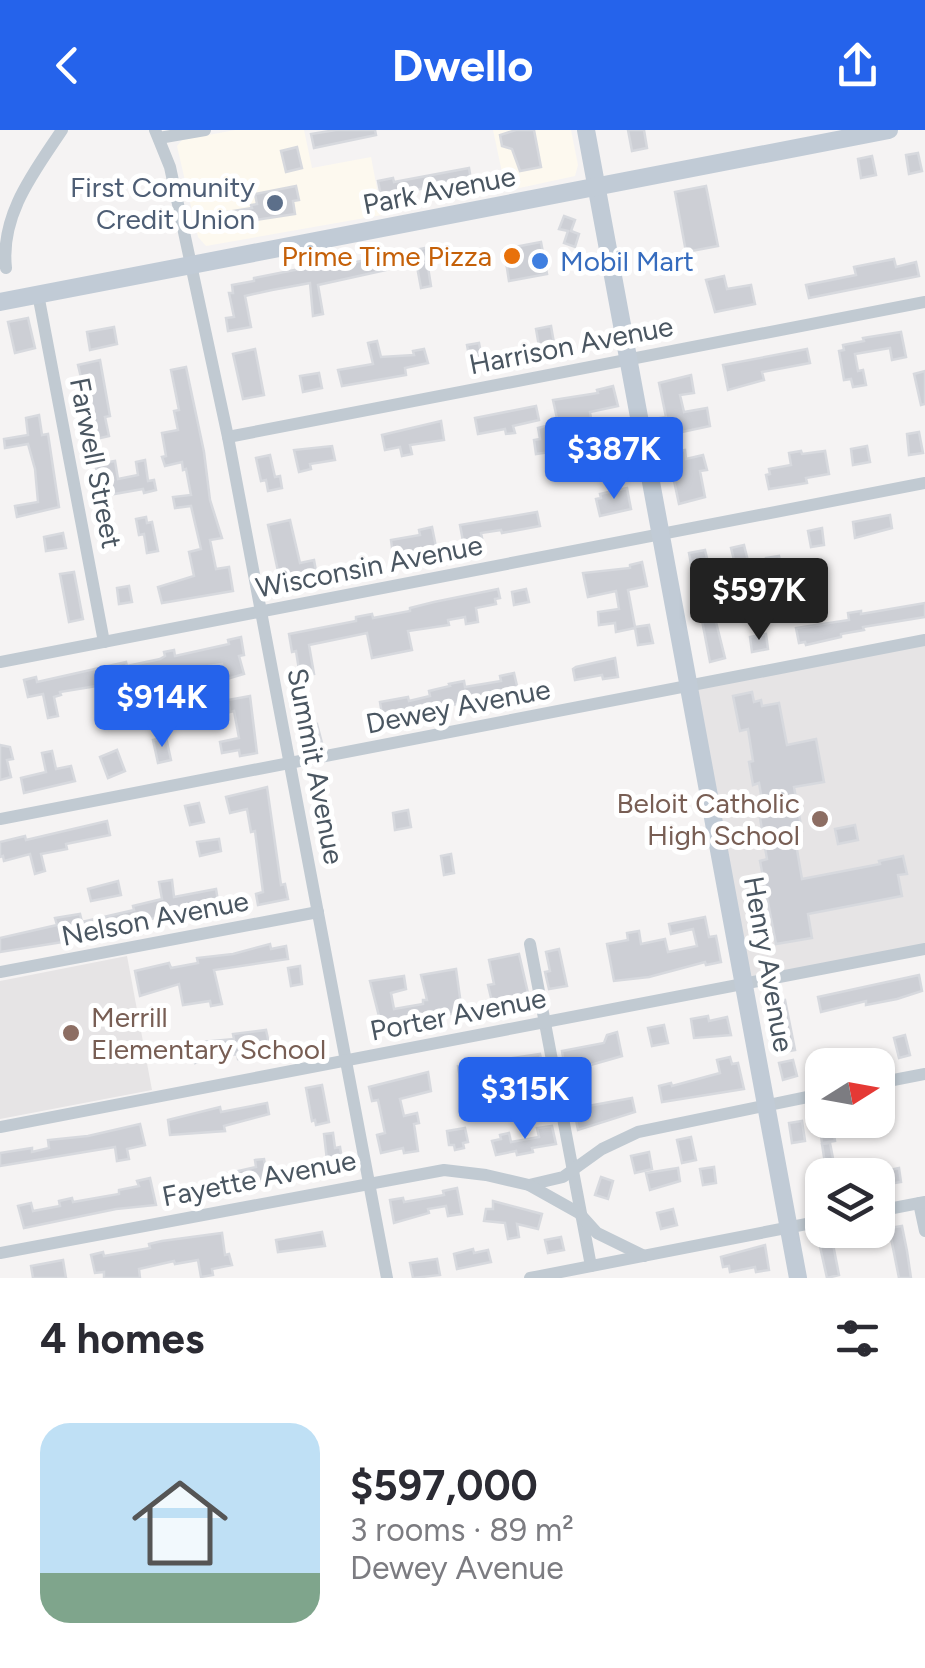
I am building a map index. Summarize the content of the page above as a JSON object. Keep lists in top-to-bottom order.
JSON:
{
  "streets": {
    "street": [
      "Park Avenue",
      "Harrison Avenue",
      "Farwell Street",
      "Wisconsin Avenue",
      "Dewey Avenue",
      "Summit Avenue",
      "Nelson Avenue",
      "Henry Avenue",
      "Porter Avenue",
      "Fayette Avenue"
    ]
  },
  "crossings": [
    ["Park Avenue", "Farwell Street"],
    ["Park Avenue", "Summit Avenue"],
    ["Park Avenue", "Henry Avenue"],
    ["Harrison Avenue", "Summit Avenue"],
    ["Harrison Avenue", "Henry Avenue"],
    ["Farwell Street", "Wisconsin Avenue"],
    ["Wisconsin Avenue", "Summit Avenue"],
    ["Wisconsin Avenue", "Henry Avenue"],
    ["Dewey Avenue", "Summit Avenue"],
    ["Dewey Avenue", "Henry Avenue"],
    ["Summit Avenue", "Nelson Avenue"],
    ["Summit Avenue", "Porter Avenue"],
    ["Summit Avenue", "Fayette Avenue"],
    ["Henry Avenue", "Porter Avenue"],
    ["Henry Avenue", "Fayette Avenue"]
  ],
  "places": [
    "First Comunity Credit Union",
    "Prime Time Pizza",
    "Mobil Mart",
    "Beloit Catholic High School",
    "Merrill Elementary School"
  ],
  "north": "right",
  "page": {
    "header": "Dwello",
    "price": [
      "$387K",
      "$597K",
      "$914K",
      "$315K"
    ],
    "heading": "4 homes",
    "list": [
      {
        "name": "$597,000",
        "note": "3 rooms · 89 m² · Dewey Avenue"
      }
    ]
  }
}
